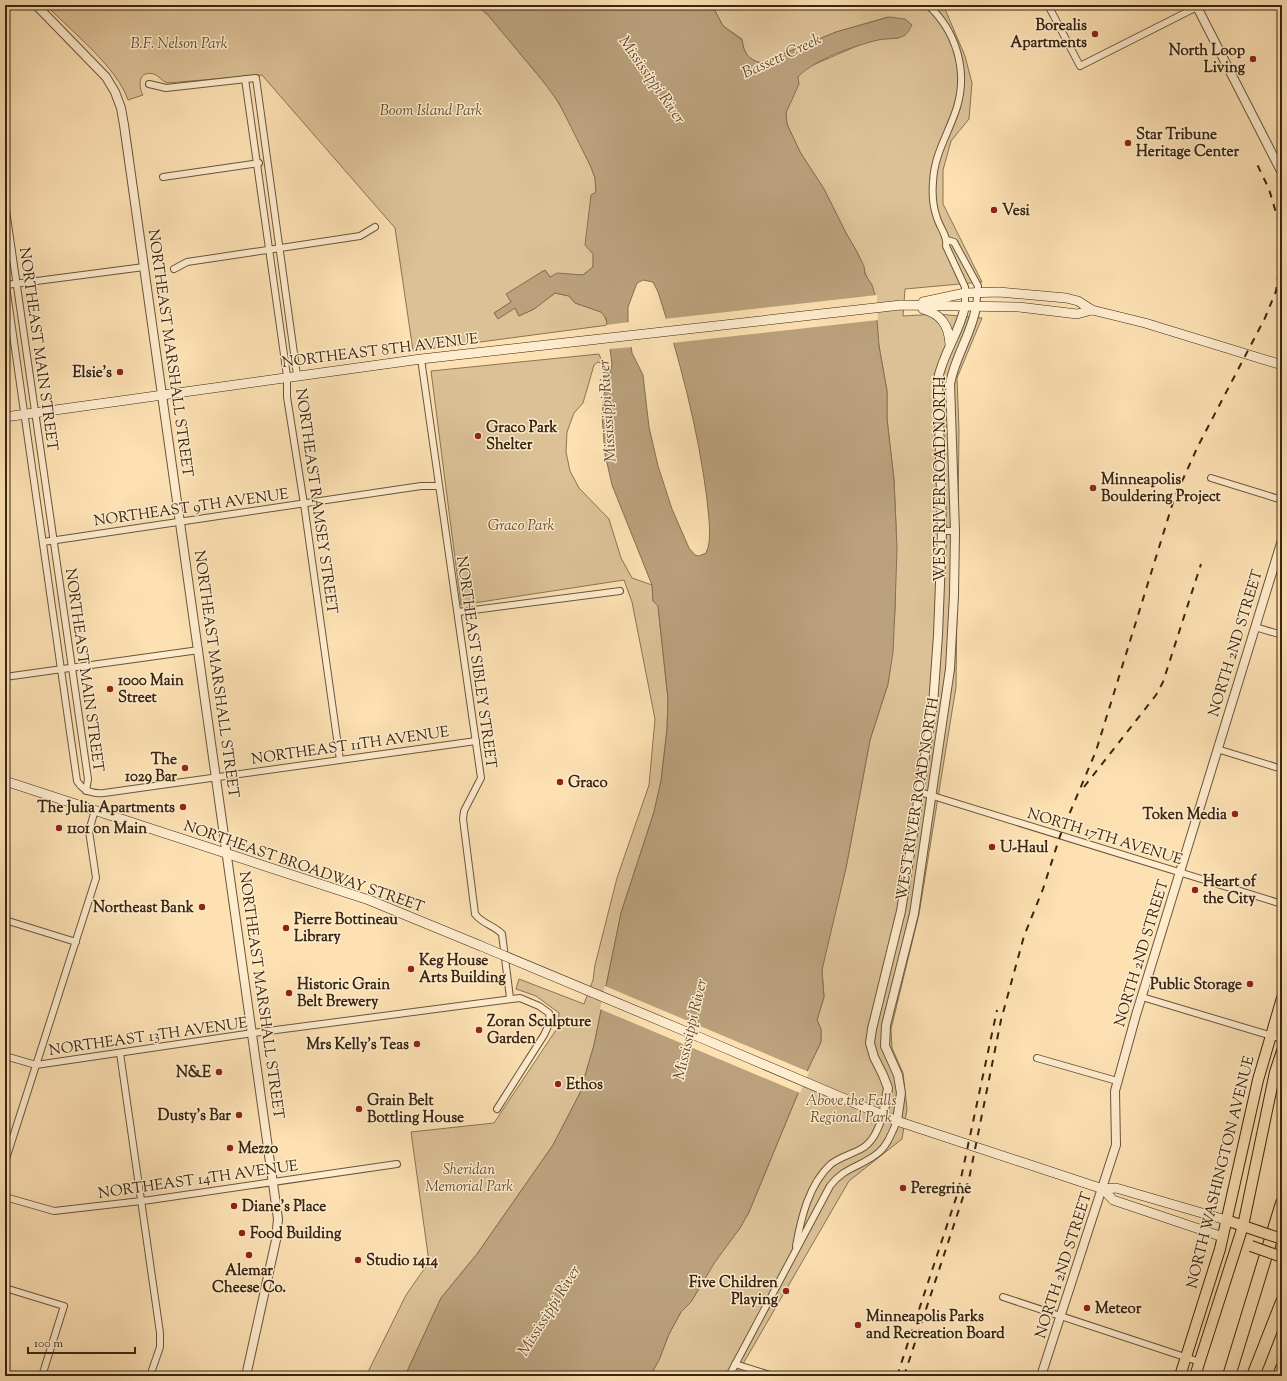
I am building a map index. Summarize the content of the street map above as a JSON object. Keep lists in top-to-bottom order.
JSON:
{
  "streets": {
    "main road": ["NORTHEAST 8TH AVENUE", "NORTHEAST BROADWAY STREET", "NORTH WASHINGTON AVENUE"],
    "street": [
      "NORTHEAST MAIN STREET",
      "NORTHEAST MARSHALL STREET",
      "WEST RIVER ROAD NORTH",
      "NORTHEAST RAMSEY STREET",
      "NORTHEAST 9TH AVENUE",
      "NORTH 2ND STREET",
      "NORTHEAST SIBLEY STREET",
      "NORTHEAST 11TH AVENUE",
      "NORTH 17TH AVENUE",
      "NORTHEAST 13TH AVENUE",
      "NORTHEAST 14TH AVENUE"
    ]
  },
  "crossings": [
    ["NORTHEAST MAIN STREET", "NORTHEAST 8TH AVENUE"],
    ["NORTHEAST MAIN STREET", "NORTHEAST 9TH AVENUE"],
    ["NORTHEAST MAIN STREET", "NORTHEAST 11TH AVENUE"],
    ["NORTHEAST 8TH AVENUE", "NORTHEAST MARSHALL STREET"],
    ["NORTHEAST 8TH AVENUE", "NORTHEAST RAMSEY STREET"],
    ["NORTHEAST 8TH AVENUE", "NORTHEAST SIBLEY STREET"],
    ["NORTHEAST MARSHALL STREET", "NORTHEAST 9TH AVENUE"],
    ["NORTHEAST MARSHALL STREET", "NORTHEAST 11TH AVENUE"],
    ["NORTHEAST MARSHALL STREET", "NORTHEAST BROADWAY STREET"],
    ["NORTHEAST MARSHALL STREET", "NORTHEAST 13TH AVENUE"],
    ["NORTHEAST MARSHALL STREET", "NORTHEAST 14TH AVENUE"],
    ["WEST RIVER ROAD NORTH", "NORTH 17TH AVENUE"],
    ["WEST RIVER ROAD NORTH", "NORTHEAST BROADWAY STREET"],
    ["NORTHEAST RAMSEY STREET", "NORTHEAST 9TH AVENUE"],
    ["NORTHEAST RAMSEY STREET", "NORTHEAST 11TH AVENUE"],
    ["NORTHEAST 9TH AVENUE", "NORTHEAST SIBLEY STREET"],
    ["NORTH 2ND STREET", "NORTH 17TH AVENUE"],
    ["NORTH 2ND STREET", "NORTHEAST BROADWAY STREET"],
    ["NORTHEAST SIBLEY STREET", "NORTHEAST 11TH AVENUE"],
    ["NORTHEAST SIBLEY STREET", "NORTHEAST 13TH AVENUE"]
  ],
  "water": ["Bassett Creek", "Mississippi River"],
  "parks": [
    "B.F. Nelson Park",
    "Boom Island Park",
    "Graco Park",
    "Above the Falls Regional Park",
    "Sheridan Memorial Park"
  ],
  "places": [
    "Borealis Apartments",
    "North Loop Living",
    "Star Tribune Heritage Center",
    "Vesi",
    "Elsie's",
    "Graco Park Shelter",
    "Minneapolis Bouldering Project",
    "1000 Main Street",
    "The 1029 Bar",
    "Graco",
    "The Julia Apartments",
    "Token Media",
    "1101 on Main",
    "U-Haul",
    "Heart of the City",
    "Northeast Bank",
    "Pierre Bottineau Library",
    "Keg House Arts Building",
    "Public Storage",
    "Historic Grain Belt Brewery",
    "Zoran Sculpture Garden",
    "Mrs Kelly's Teas",
    "N&E",
    "Ethos",
    "Grain Belt Bottling House",
    "Dusty's Bar",
    "Mezzo",
    "Peregrine",
    "Diane's Place",
    "Food Building",
    "Alemar Cheese Co.",
    "Studio 1414",
    "Five Children Playing",
    "Meteor",
    "Minneapolis Parks and Recreation Board"
  ],
  "scale_bar": "100 m"
}
